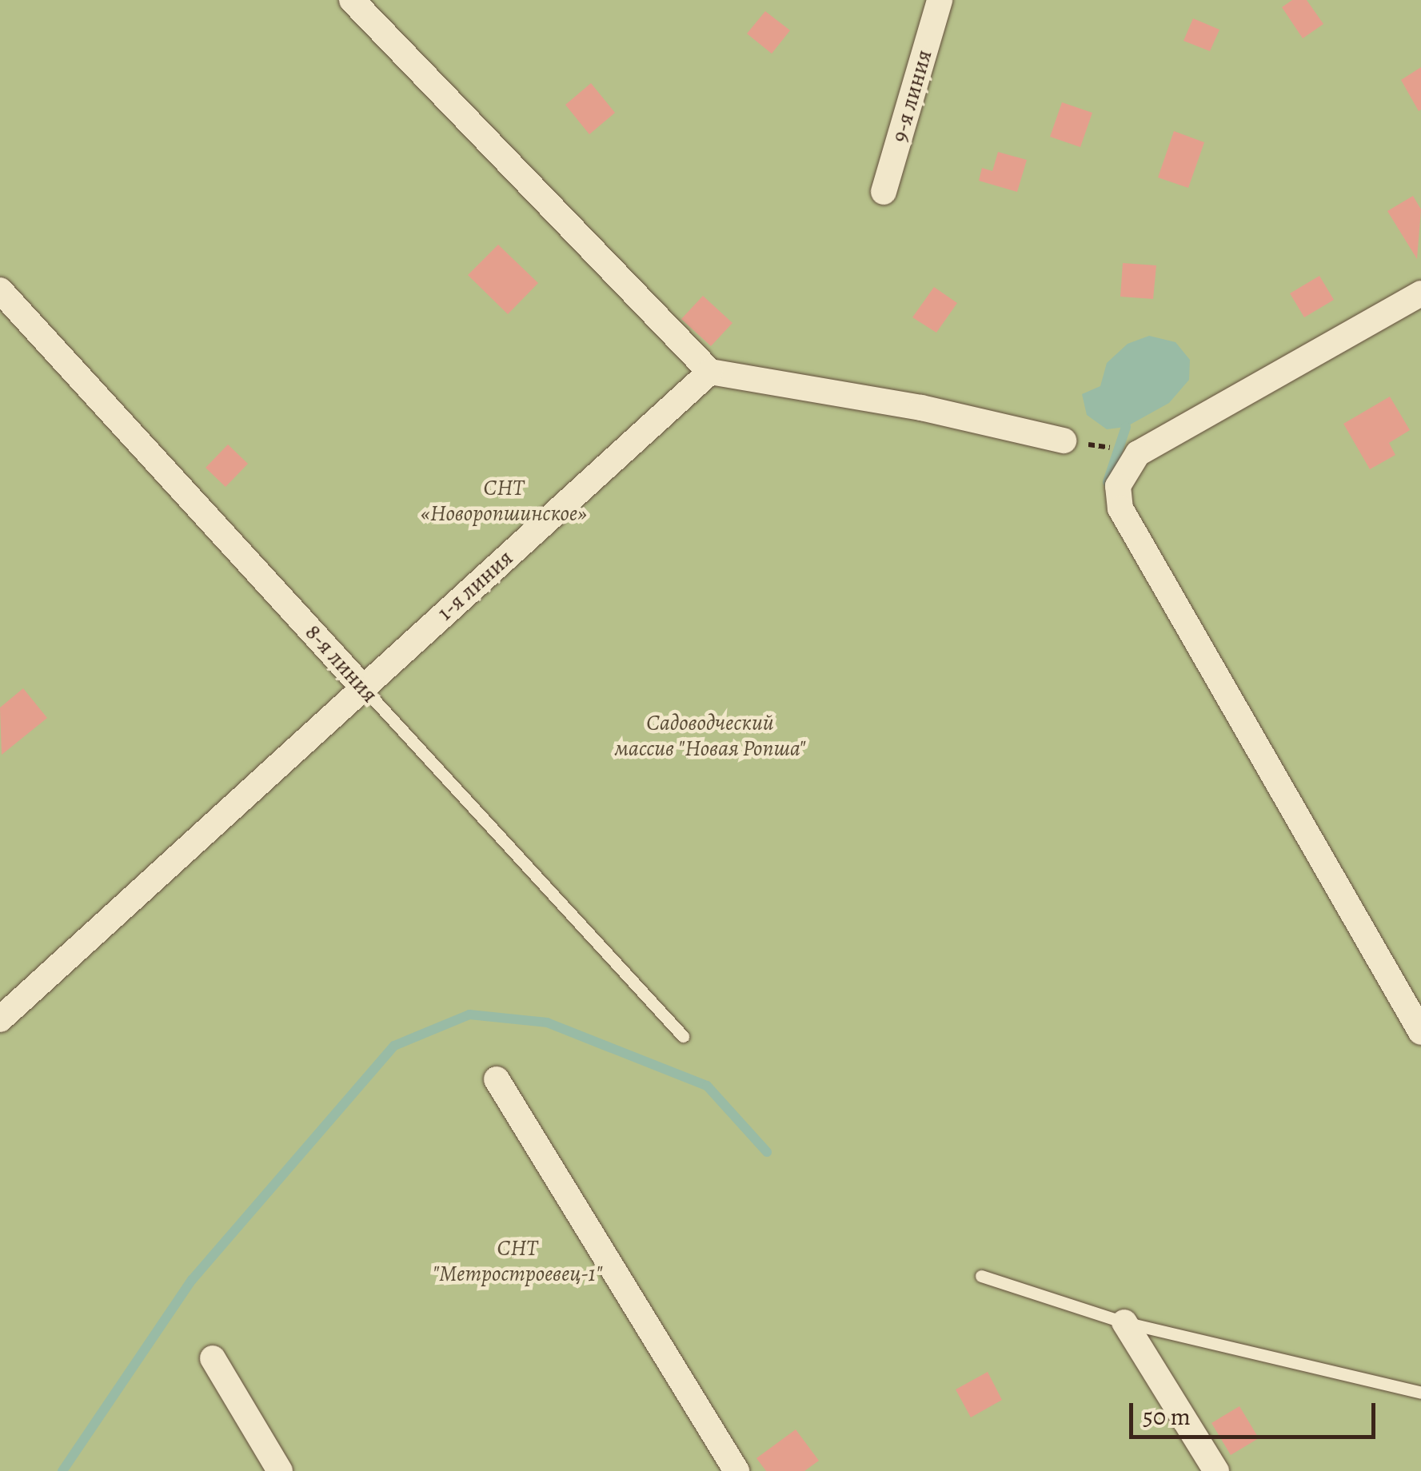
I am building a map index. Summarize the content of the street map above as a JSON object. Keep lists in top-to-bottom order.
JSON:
{
  "streets": {
    "street": ["9-я линия", "1-я линия", "8-я линия"]
  },
  "crossings": [
    ["1-я линия", "8-я линия"]
  ],
  "parks": ["СНТ «Новоропшинское»", "Садоводческий массив \"Новая Ропша\"", "СНТ \"Метростроевец-1\""],
  "scale_bar": "50 m"
}
